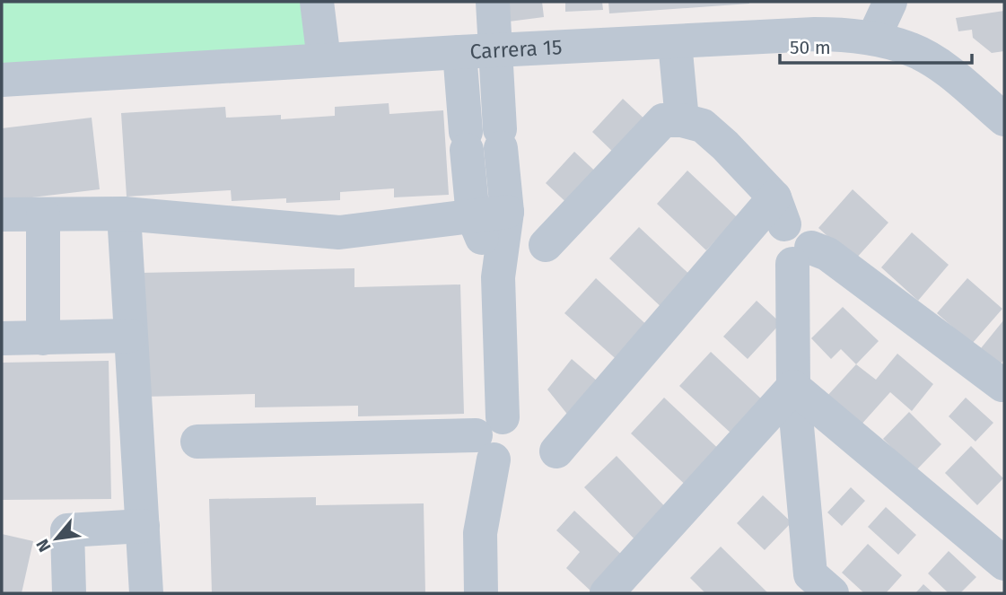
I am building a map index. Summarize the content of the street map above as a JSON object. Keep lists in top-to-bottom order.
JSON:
{
  "streets": {
    "street": ["Carrera 15"]
  },
  "scale_bar": "50 m",
  "north": "bottom left"
}
